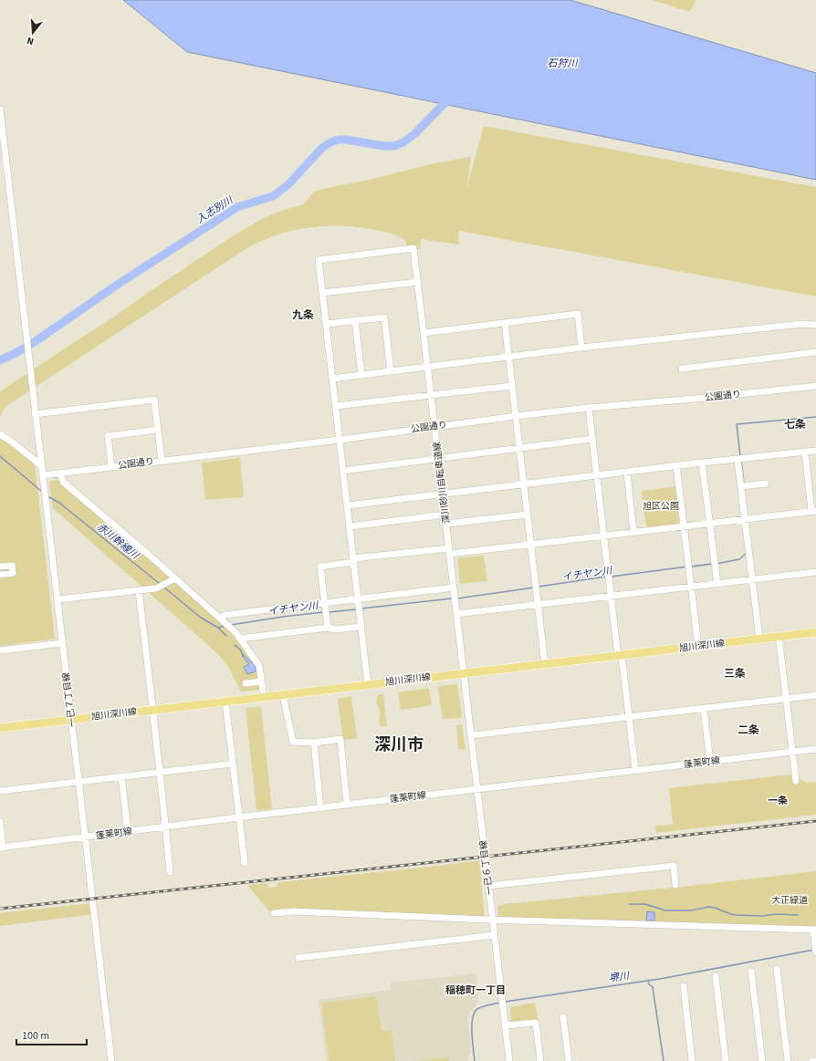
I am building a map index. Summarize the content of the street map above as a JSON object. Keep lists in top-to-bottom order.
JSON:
{
  "streets": {
    "main road": ["旭川深川線"],
    "street": [
      "公園通り",
      "深川砂川自転車道線",
      "一已７丁目線",
      "蓬莱町線",
      "一已６丁目線"
    ]
  },
  "crossings": [
    ["公園通り", "深川砂川自転車道線"],
    ["公園通り", "一已７丁目線"],
    ["深川砂川自転車道線", "旭川深川線"],
    ["深川砂川自転車道線", "一已６丁目線"],
    ["旭川深川線", "一已７丁目線"],
    ["旭川深川線", "一已６丁目線"],
    ["一已７丁目線", "蓬莱町線"],
    ["蓬莱町線", "一已６丁目線"]
  ],
  "districts": [
    "九条",
    "七条",
    "三条",
    "二条",
    "深川市",
    "一条",
    "稲穂町一丁目"
  ],
  "water": [
    "石狩川",
    "入志別川",
    "赤川幹線川",
    "イチヤン川",
    "堺川"
  ],
  "parks": ["旭区公園", "大正緑道"],
  "scale_bar": "100 m",
  "north": "bottom"
}
